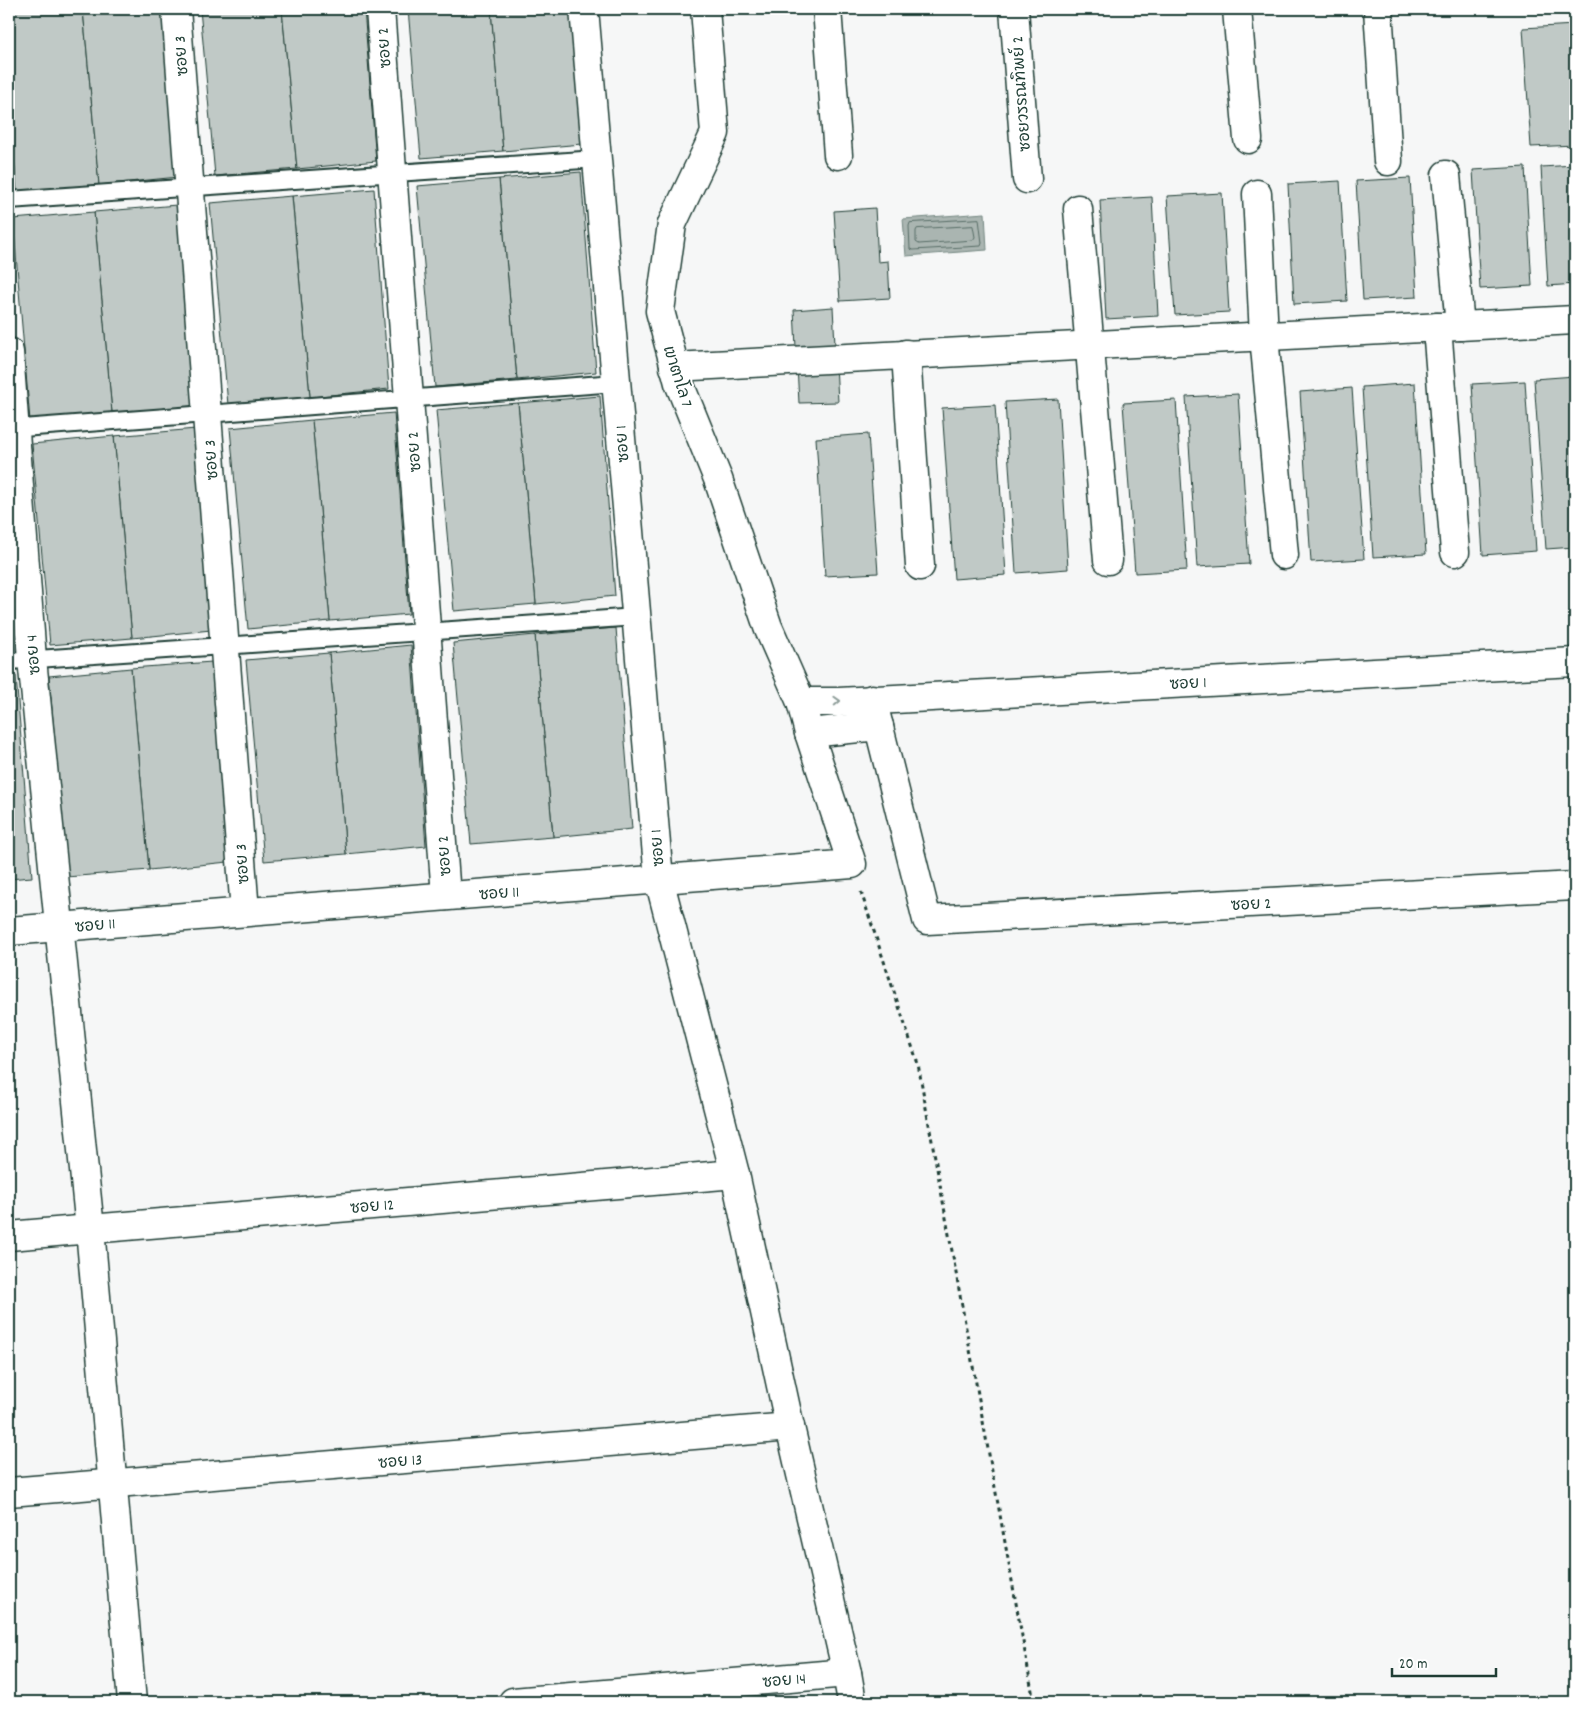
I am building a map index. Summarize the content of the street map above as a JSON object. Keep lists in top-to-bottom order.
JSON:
{
  "streets": {
    "street": [
      "ซอย 2",
      "ซอย 3",
      "ซอยวรรณทิพย์ 2",
      "เขาตาโล 7",
      "ซอย 1",
      "ซอย 4",
      "ซอย 11",
      "ซอย 12",
      "ซอย 13",
      "ซอย 14"
    ]
  },
  "crossings": [
    ["ซอย 2", "ซอย 11"],
    ["ซอย 3", "ซอย 11"],
    ["เขาตาโล 7", "ซอย 1"],
    ["ซอย 1", "ซอย 11"],
    ["ซอย 1", "ซอย 12"],
    ["ซอย 1", "ซอย 13"],
    ["ซอย 1", "ซอย 14"],
    ["ซอย 4", "ซอย 11"],
    ["ซอย 4", "ซอย 12"],
    ["ซอย 4", "ซอย 13"]
  ],
  "scale_bar": "20 m"
}
